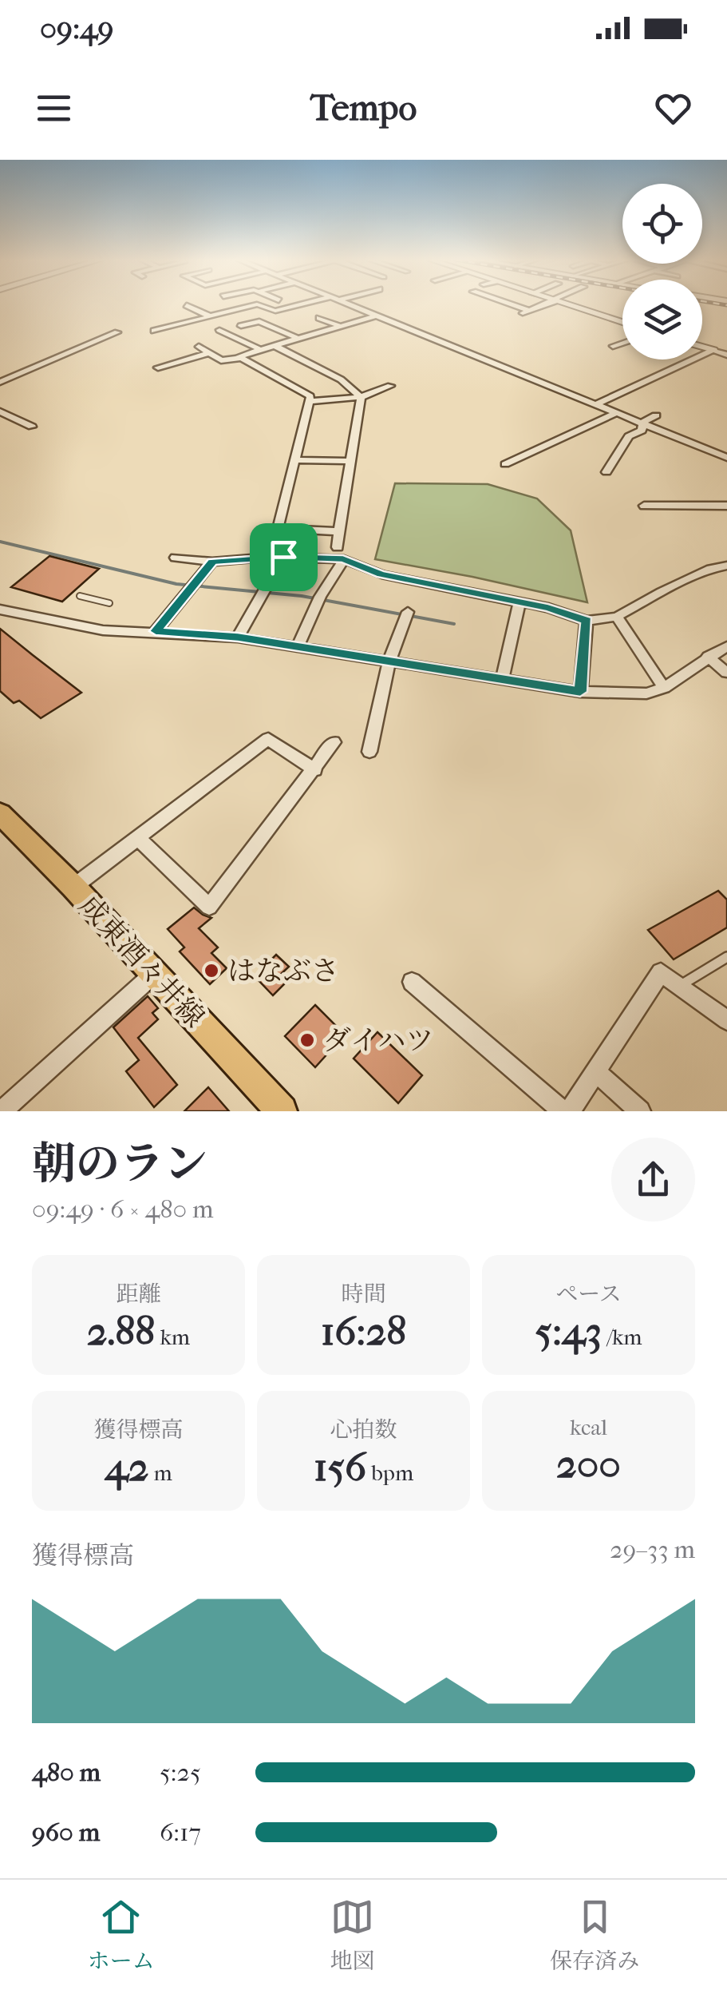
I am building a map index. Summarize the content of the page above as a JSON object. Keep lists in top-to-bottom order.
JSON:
{
  "streets": {
    "main road": ["成東酒々井線"]
  },
  "places": ["はなぶさ", "ダイハツ"],
  "page": {
    "status": "09:49",
    "header": "Tempo",
    "heading": ["朝のラン", "09:49 · 6 × 480 m"],
    "stats": [
      ["距離", "2.88 km"],
      ["時間", "16:28"],
      ["ペース", "5:43 /km"],
      ["獲得標高", "42 m"],
      ["心拍数", "156 bpm"],
      ["kcal", "200"]
    ],
    "chart": ["獲得標高", "29–33 m"],
    "list": [
      {
        "name": "480 m",
        "note": "5:25"
      },
      {
        "name": "960 m",
        "note": "6:17"
      }
    ],
    "tabs": ["ホーム", "地図", "保存済み"]
  }
}
